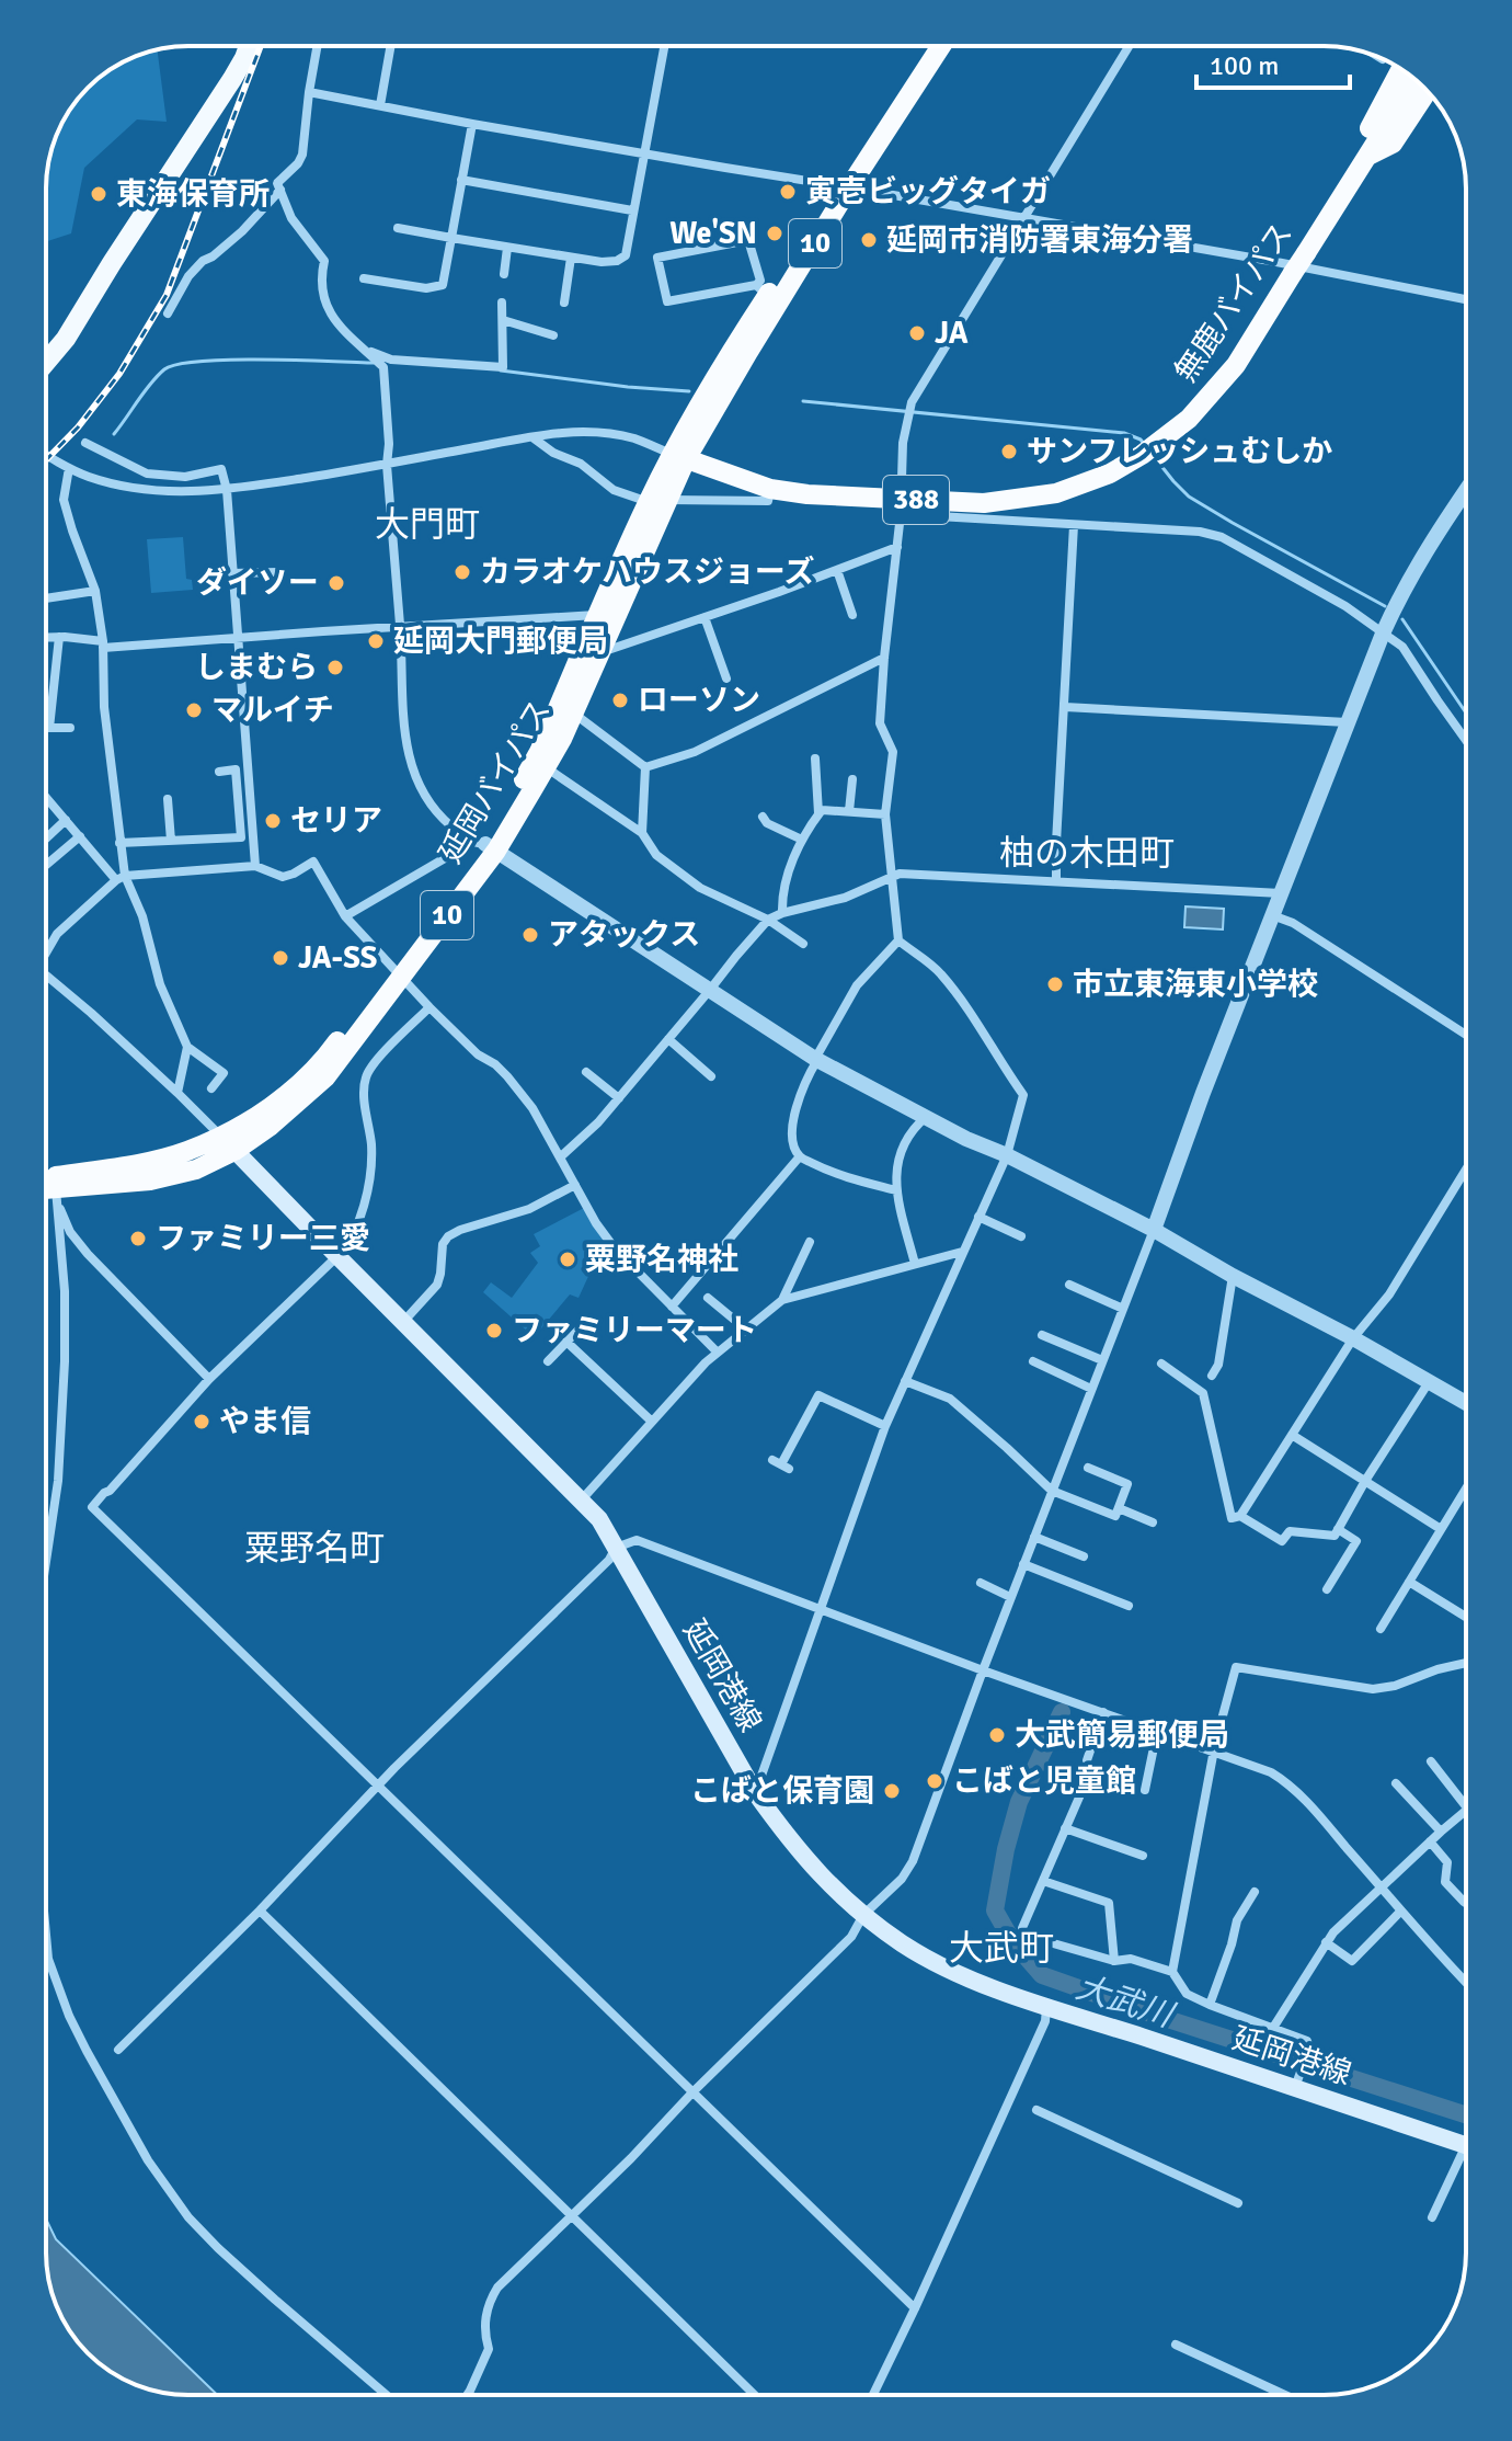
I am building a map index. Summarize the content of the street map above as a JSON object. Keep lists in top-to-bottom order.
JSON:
{
  "streets": {
    "highway": [
      "10",
      "無鹿バイパス",
      "388",
      "延岡バイパス"
    ],
    "main road": ["延岡港線"]
  },
  "crossings": [
    ["無鹿バイパス", "388"],
    ["無鹿バイパス", "延岡バイパス"],
    ["延岡バイパス", "延岡港線"]
  ],
  "districts": [
    "大門町",
    "柚の木田町",
    "粟野名町",
    "大武町"
  ],
  "water": ["大武川"],
  "places": [
    "寅壱ビッグタイガ",
    "東海保育所",
    "We'SN",
    "延岡市消防署東海分署",
    "JA",
    "サンフレッシュむしか",
    "カラオケハウスジョーズ",
    "ダイソー",
    "延岡大門郵便局",
    "しまむら",
    "ローソン",
    "マルイチ",
    "セリア",
    "アタックス",
    "JA-SS",
    "市立東海東小学校",
    "ファミリー三愛",
    "粟野名神社",
    "ファミリーマート",
    "やま信",
    "大武簡易郵便局",
    "こばと児童館",
    "こばと保育園"
  ],
  "scale_bar": "100 m"
}
